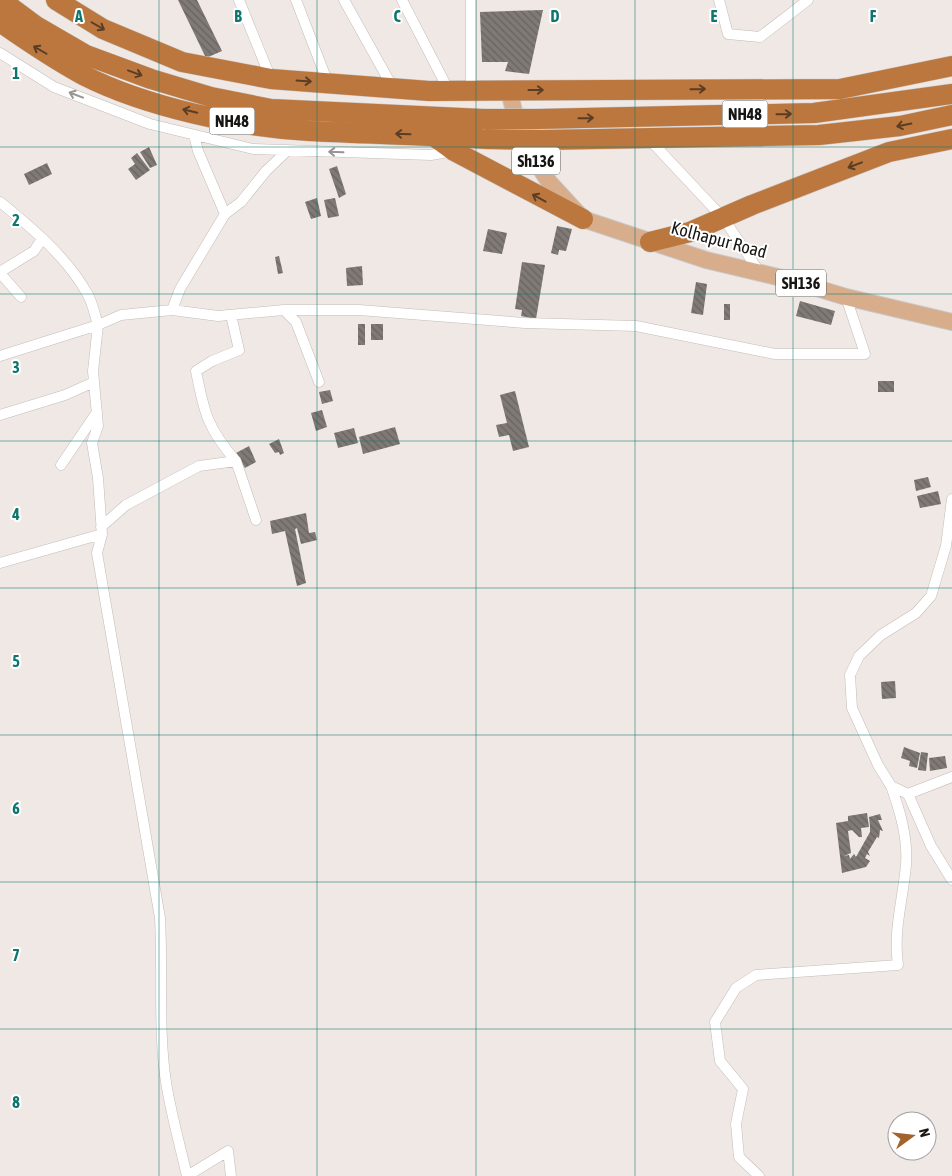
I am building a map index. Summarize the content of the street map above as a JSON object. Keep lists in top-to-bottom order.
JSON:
{
  "streets": {
    "highway": ["NH48"],
    "main road": ["Sh136", "Kolhapur Road", "SH136"]
  },
  "crossings": [
    ["Sh136", "SH136"],
    ["Kolhapur Road", "SH136"]
  ],
  "north": "right",
  "grid": {
    "columns": [
      "A",
      "B",
      "C",
      "D",
      "E",
      "F"
    ],
    "rows": [
      "1",
      "2",
      "3",
      "4",
      "5",
      "6",
      "7",
      "8"
    ]
  }
}
